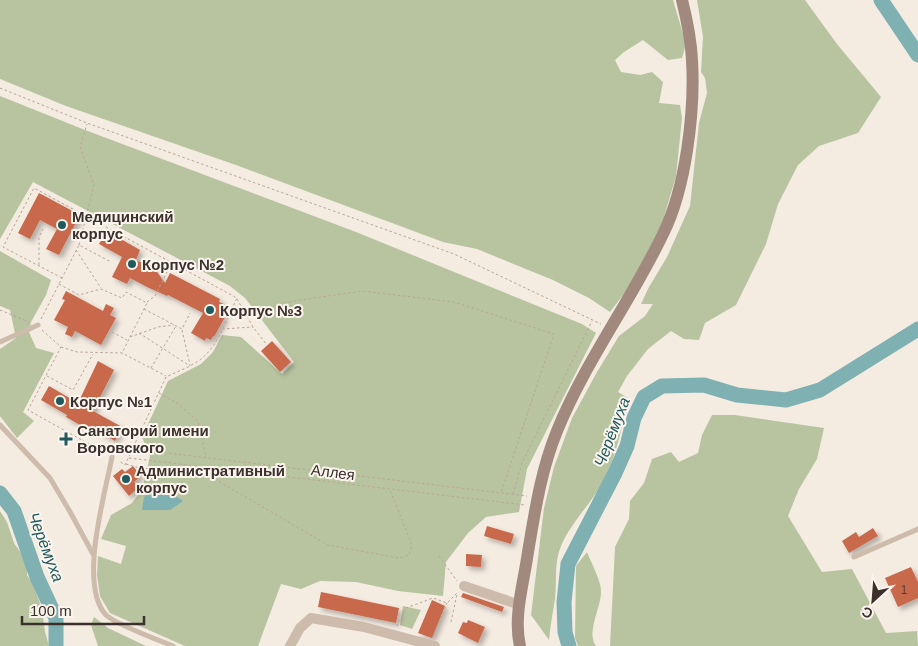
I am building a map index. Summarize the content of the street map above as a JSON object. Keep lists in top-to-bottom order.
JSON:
{
  "streets": {
    "path": ["Аллея"]
  },
  "water": ["Черёмуха"],
  "places": {
    "other": [
      "Медицинский корпус",
      "Корпус №2",
      "Корпус №3",
      "Корпус №1",
      "Административный корпус"
    ],
    "health": ["Санаторий имени Воровского"]
  },
  "house_numbers": ["1"],
  "scale_bar": "100 m",
  "north": "bottom left"
}
